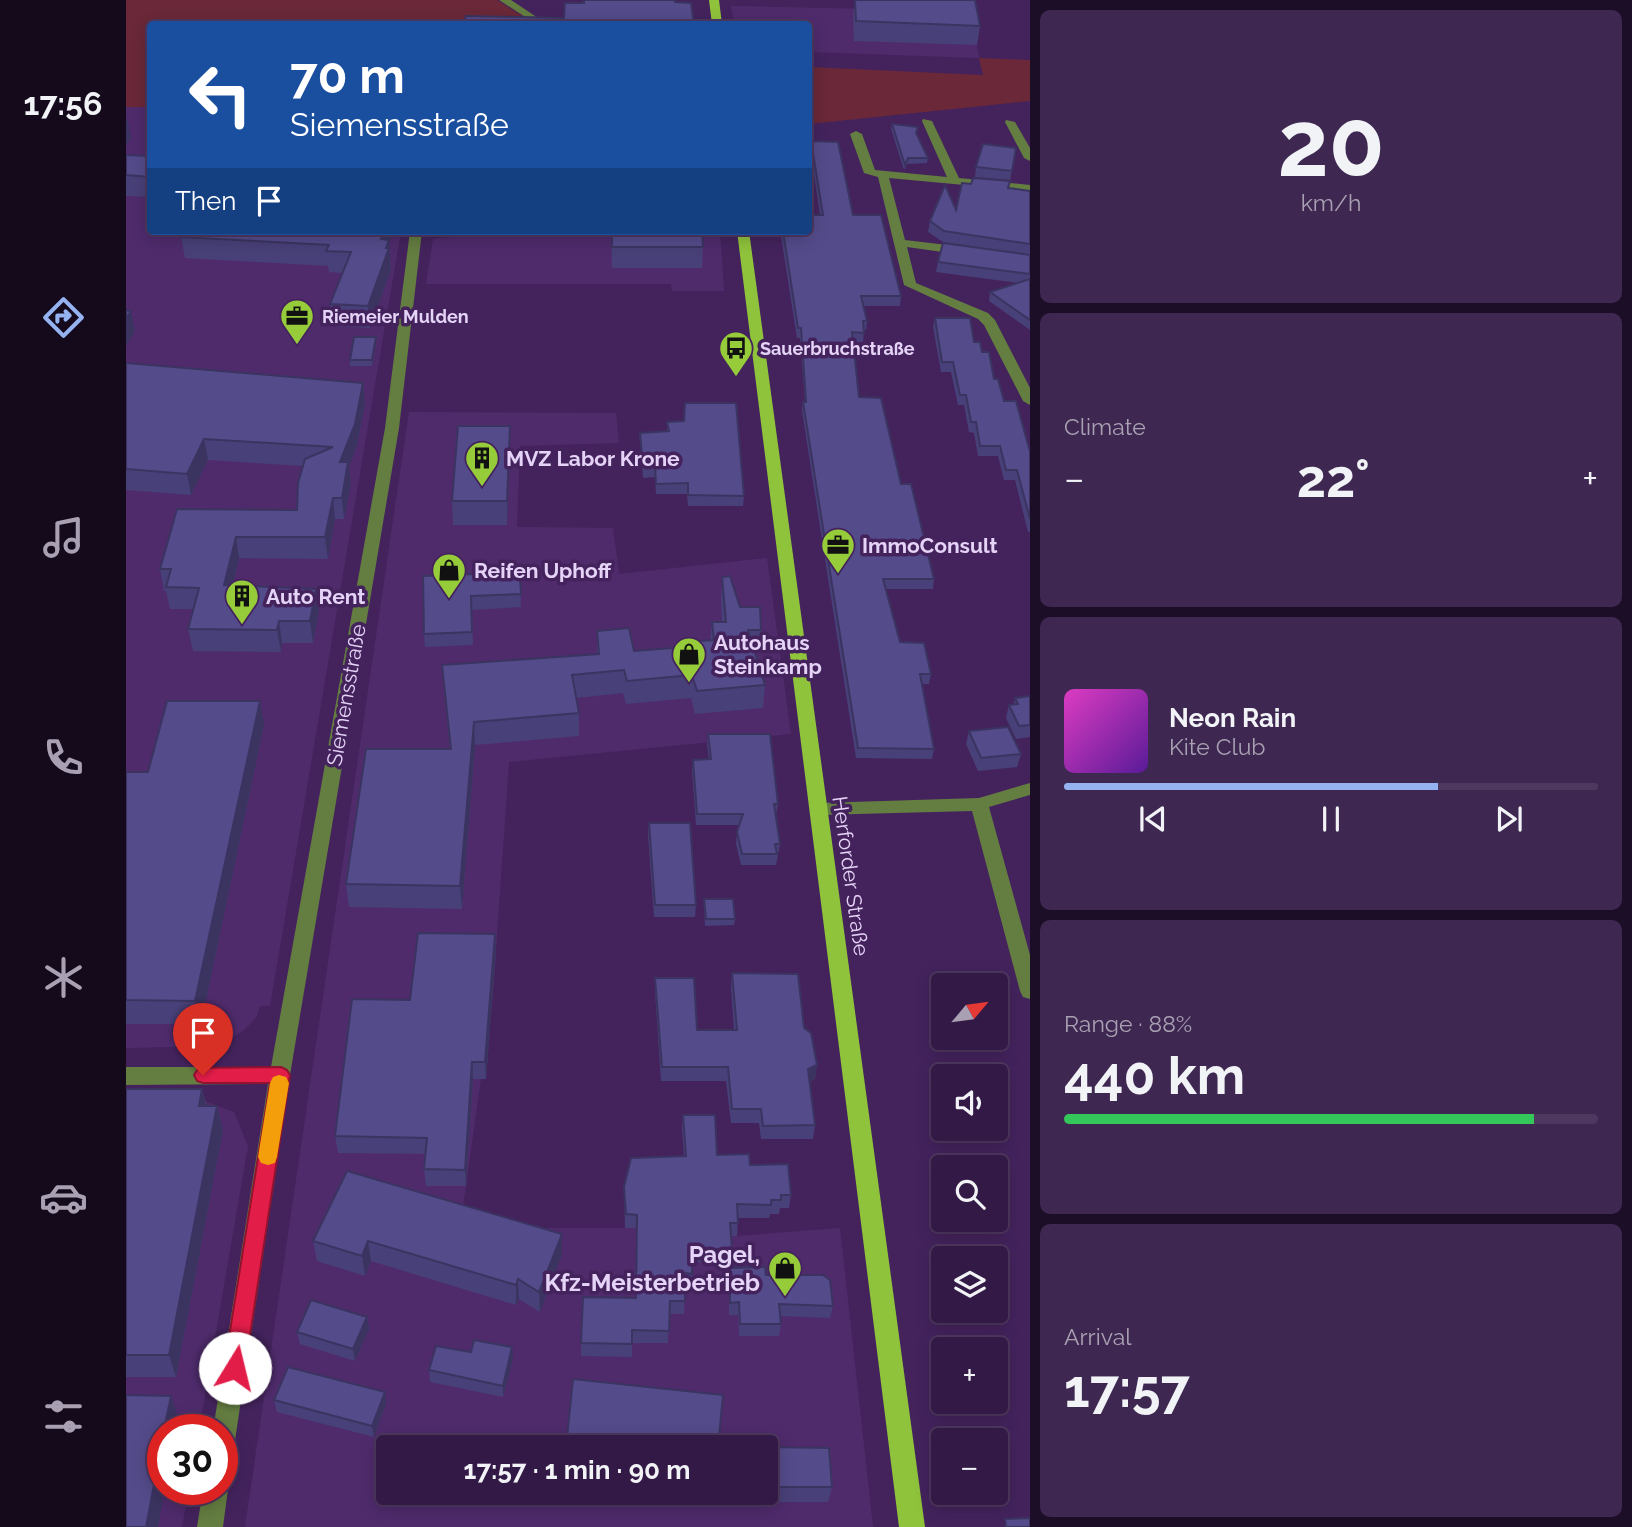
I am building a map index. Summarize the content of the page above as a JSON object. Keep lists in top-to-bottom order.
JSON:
{
  "streets": {
    "main road": ["Herforder Straße"],
    "street": ["Siemensstraße"]
  },
  "places": {
    "office": ["Riemeier Mulden", "ImmoConsult"],
    "bus stop": ["Sauerbruchstraße"],
    "building": ["MVZ Labor Krone", "Auto Rent"],
    "shop": ["Reifen Uphoff", "Autohaus Steinkamp", "Pagel, Kfz-Meisterbetrieb"]
  },
  "north": "top right",
  "page": {
    "tabs": "17:56",
    "tile": [
      ["20", "km/h"],
      "Climate",
      ["Range · 88%", "440 km"],
      ["Arrival", "17:57"]
    ],
    "turn": ["70 m", "Siemensstraße"],
    "then": "Then",
    "heat": ["−", "22°", "+"],
    "song": ["Neon Rain", "Kite Club"],
    "map_buttons": ["+", "−"],
    "limit": "30",
    "trip": "17:57 · 1 min · 90 m"
  }
}
